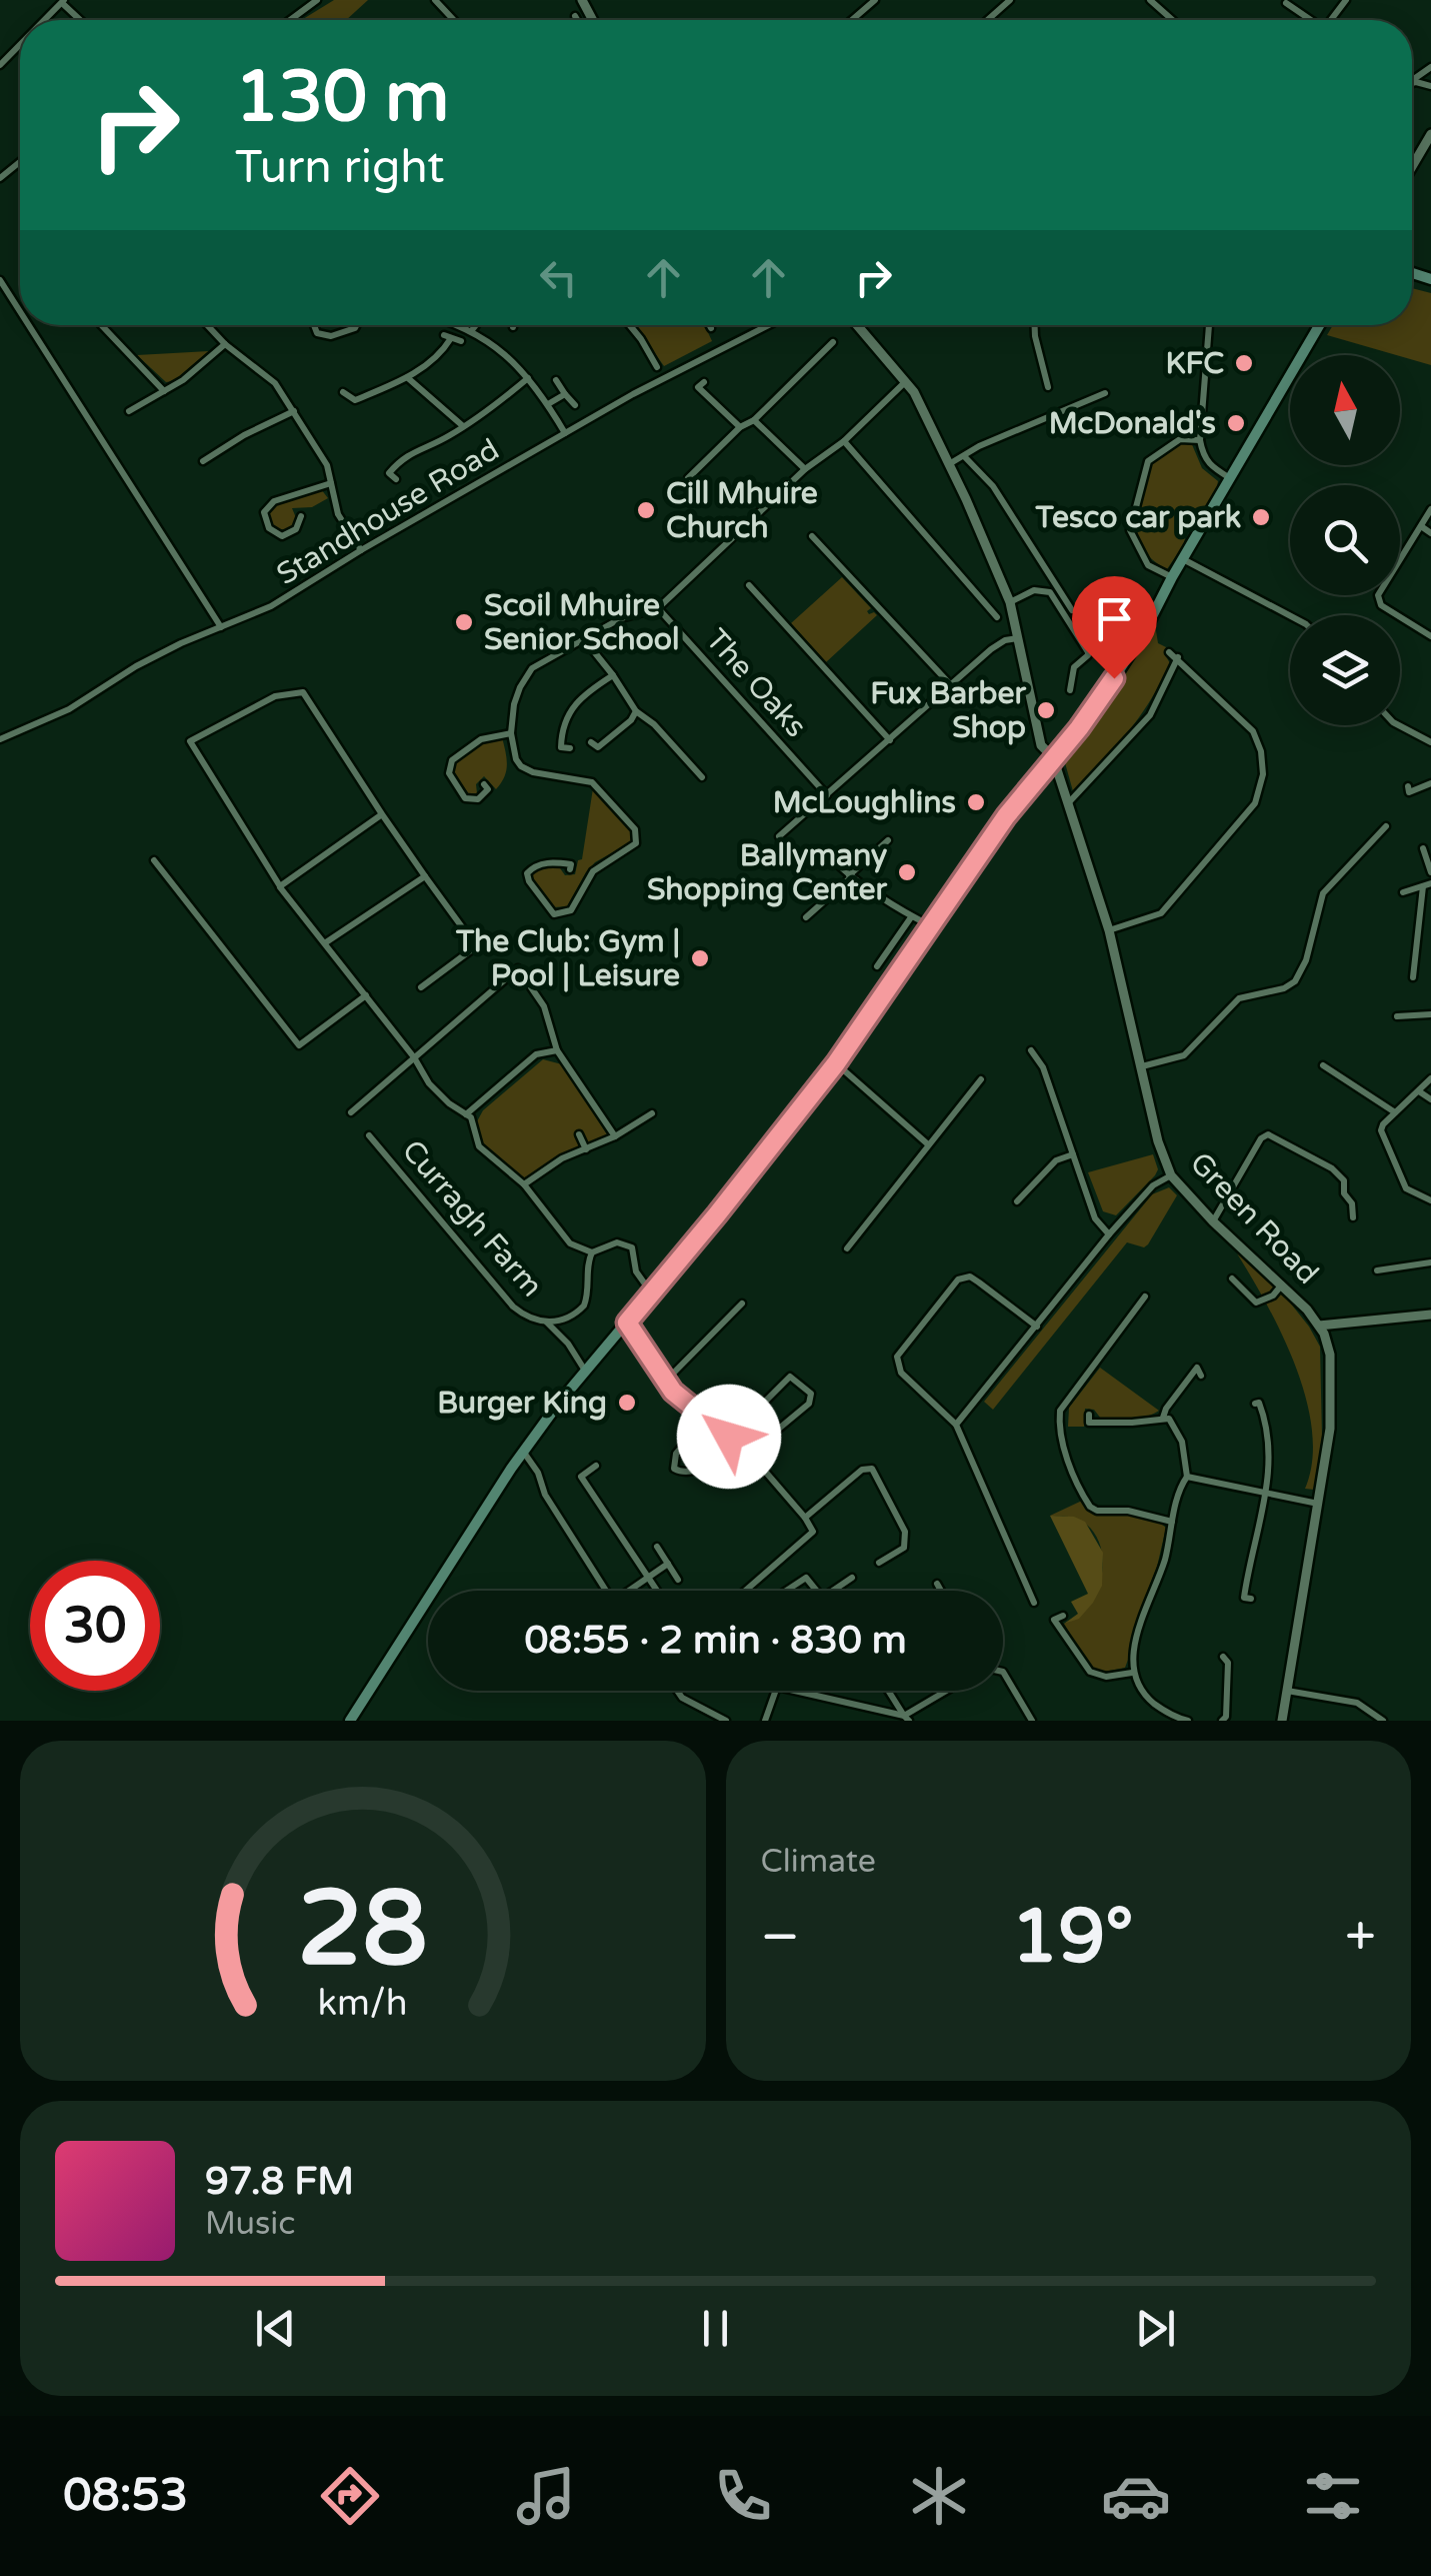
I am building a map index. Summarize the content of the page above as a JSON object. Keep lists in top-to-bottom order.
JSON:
{
  "streets": {
    "street": [
      "Standhouse Road",
      "The Oaks",
      "Curragh Farm",
      "Green Road"
    ]
  },
  "places": [
    "KFC",
    "McDonald's",
    "Cill Mhuire Church",
    "Tesco car park",
    "Scoil Mhuire Senior School",
    "Fux Barber Shop",
    "McLoughlins",
    "Ballymany Shopping Center",
    "The Club: Gym | Pool | Leisure",
    "Burger King"
  ],
  "north": "top",
  "page": {
    "turn": ["130 m", "Turn right"],
    "limit": "30",
    "trip": "08:55 · 2 min · 830 m",
    "tile": "Climate",
    "heat": ["−", "19°", "+"],
    "song": ["97.8 FM", "Music"],
    "tabs": "08:53",
    "gauge": ["28", "km/h"]
  }
}
